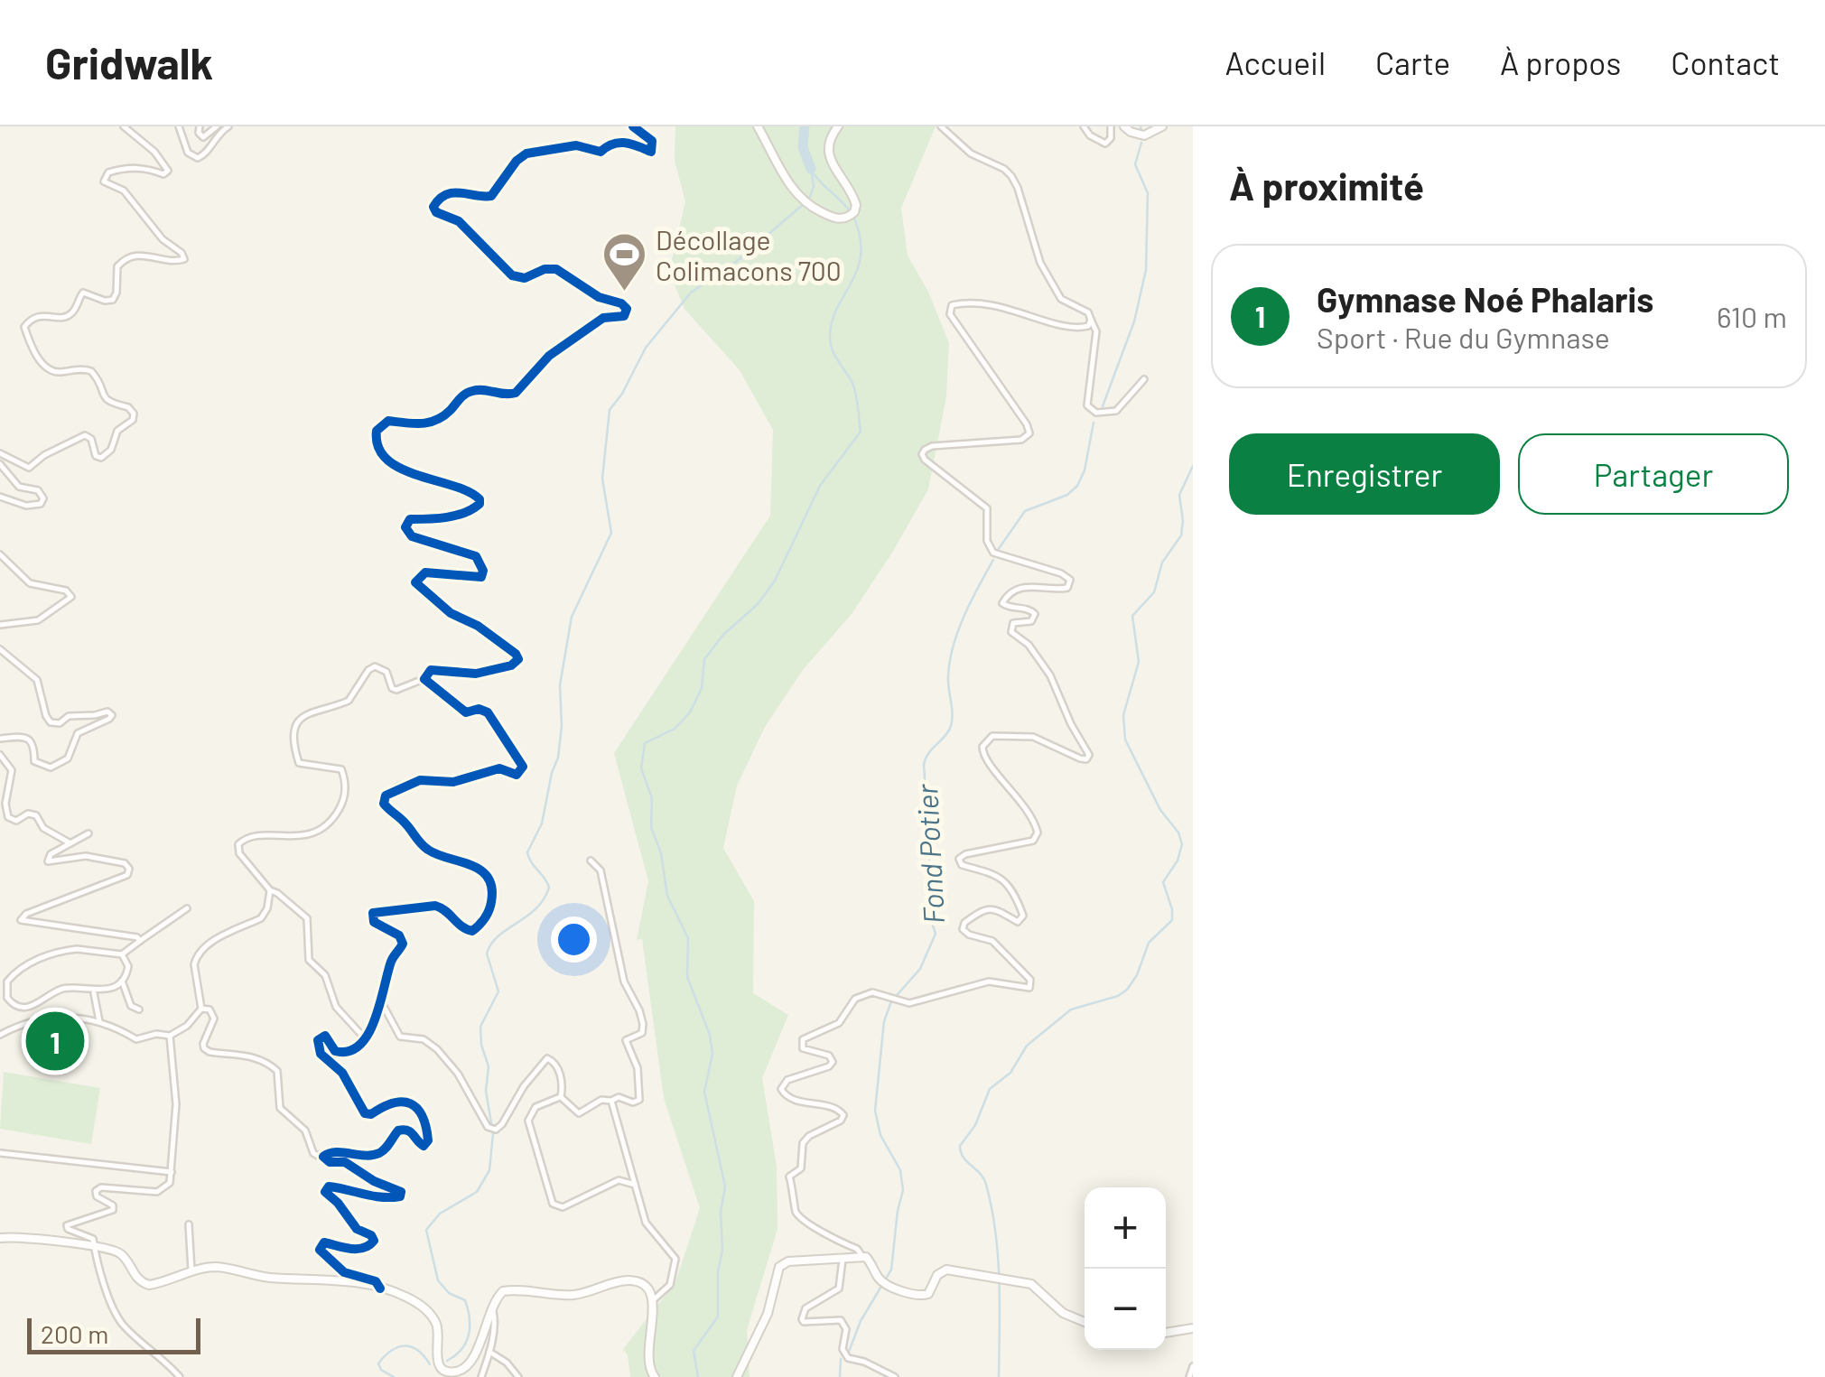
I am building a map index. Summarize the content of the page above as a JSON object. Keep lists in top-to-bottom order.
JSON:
{
  "water": ["Fond Potier"],
  "places": {
    "sports": ["Décollage Colimacons 700"]
  },
  "scale_bar": "200 m",
  "page": {
    "header": "Gridwalk",
    "nav": [
      "Accueil",
      "Carte",
      "À propos",
      "Contact"
    ],
    "heading": "À proximité",
    "list": [
      {
        "mark": "1",
        "name": "Gymnase Noé Phalaris",
        "note": "Sport · Rue du Gymnase",
        "value": "610 m"
      }
    ],
    "buttons": ["Enregistrer", "Partager"],
    "pins": "1",
    "map_buttons": ["+", "−"],
    "scale": "200 m"
  }
}
